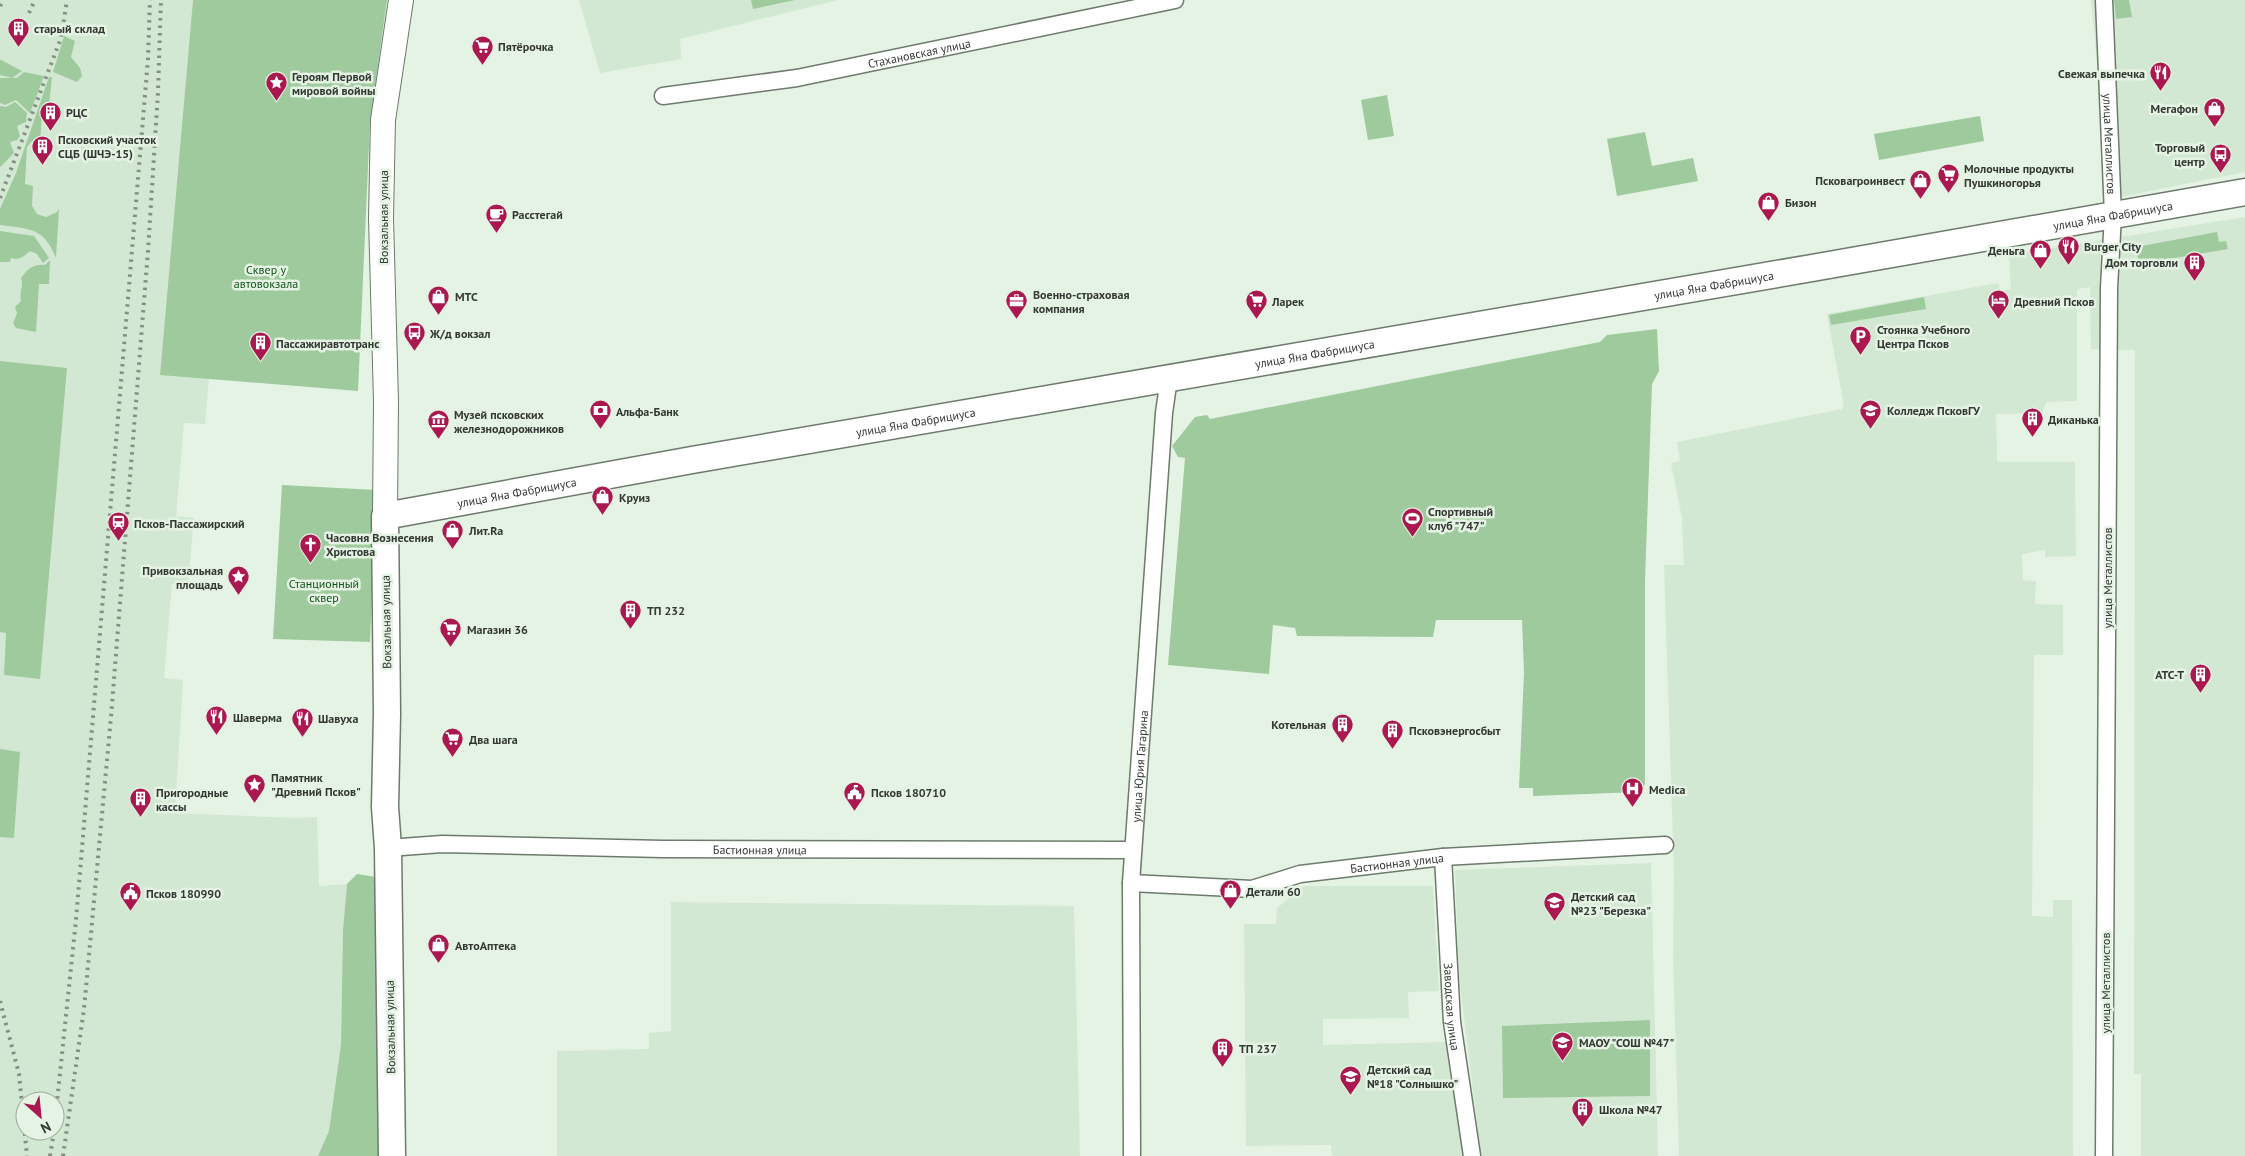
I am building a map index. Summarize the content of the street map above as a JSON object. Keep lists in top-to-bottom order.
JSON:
{
  "streets": {
    "main road": ["улица Яна Фабрициуса", "Вокзальная улица"],
    "street": [
      "Стахановская улица",
      "улица Металлистов",
      "улица Юрия Гагарина",
      "Бастионная улица",
      "Заводская улица"
    ]
  },
  "crossings": [
    ["улица Металлистов", "улица Яна Фабрициуса"],
    ["улица Яна Фабрициуса", "Вокзальная улица"],
    ["улица Яна Фабрициуса", "улица Юрия Гагарина"],
    ["Вокзальная улица", "Бастионная улица"],
    ["улица Юрия Гагарина", "Бастионная улица"],
    ["Бастионная улица", "Заводская улица"]
  ],
  "parks": ["Сквер у автовокзала", "Станционный сквер"],
  "places": {
    "building": [
      "старый склад",
      "РЦС",
      "Псковский участок СЦБ (ШЧЭ-15)",
      "Дом торговли",
      "Пассажиравтотранс",
      "Диканька",
      "ТП 232",
      "ATC-T",
      "Котельная",
      "Псковэнергосбыт",
      "Пригородные кассы",
      "ТП 237",
      "Школа №47"
    ],
    "supermarket": [
      "Пятёрочка",
      "Молочные продукты Пушкиногорья",
      "Ларек",
      "Магазин 36",
      "Два шага"
    ],
    "restaurant": [
      "Свежая выпечка",
      "Burger City",
      "Шаверма",
      "Шавуха"
    ],
    "place": ["Героям Первой мировой войны", "Привокзальная площадь", "Памятник \"Древний Псков\""],
    "shop": [
      "Мегафон",
      "Псковагроинвест",
      "Бизон",
      "Деньга",
      "МТС",
      "Круиз",
      "Лит.Ra",
      "Детали 60",
      "АвтоАптека"
    ],
    "bus stop": ["Торговый центр", "Ж/д вокзал"],
    "cafe": ["Расстегай"],
    "office": ["Военно-страховая компания"],
    "hotel": ["Древний Псков"],
    "parking": ["Стоянка Учебного Центра Псков"],
    "school or university": [
      "Колледж ПсковГУ",
      "Детский сад №23 \"Березка\"",
      "МАОУ \"СОШ №47\"",
      "Детский сад №18 \"Солнышко\""
    ],
    "bank": ["Альфа-Банк"],
    "museum": ["Музей псковских железнодорожников"],
    "sports": ["Спортивный клуб \"747\""],
    "station": ["Псков-Пассажирский"],
    "church": ["Часовня Вознесения Христова"],
    "hospital": ["Medica"],
    "public building": ["Псков 180710", "Псков 180990"]
  },
  "north": "bottom right"
}
